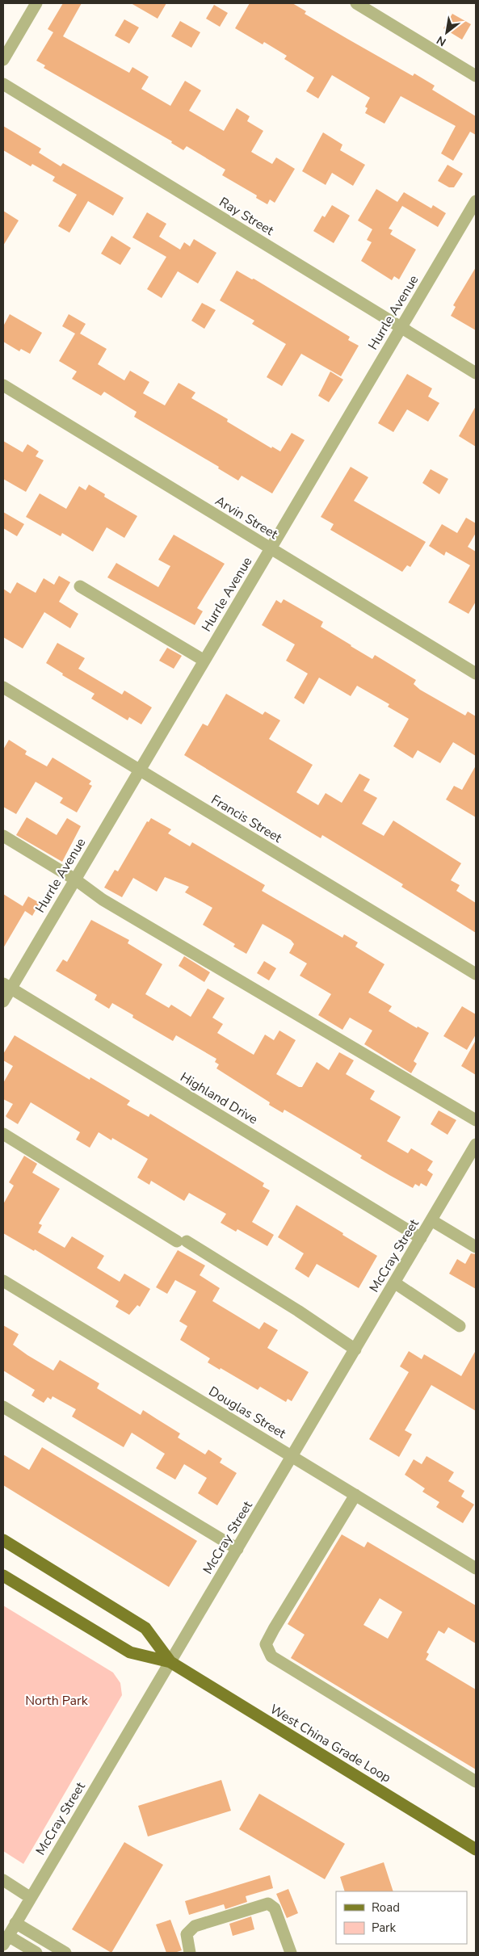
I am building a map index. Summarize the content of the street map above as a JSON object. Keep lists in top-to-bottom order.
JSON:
{
  "streets": {
    "main road": ["West China Grade Loop"],
    "street": [
      "Ray Street",
      "Hurrle Avenue",
      "Arvin Street",
      "Francis Street",
      "Highland Drive",
      "McCray Street",
      "Douglas Street"
    ]
  },
  "crossings": [
    ["Ray Street", "Hurrle Avenue"],
    ["Hurrle Avenue", "Arvin Street"],
    ["Hurrle Avenue", "Francis Street"],
    ["Hurrle Avenue", "Highland Drive"],
    ["Highland Drive", "McCray Street"],
    ["McCray Street", "Douglas Street"],
    ["McCray Street", "West China Grade Loop"]
  ],
  "parks": ["North Park"],
  "legend": ["Road", "Park"],
  "north": "bottom left"
}
